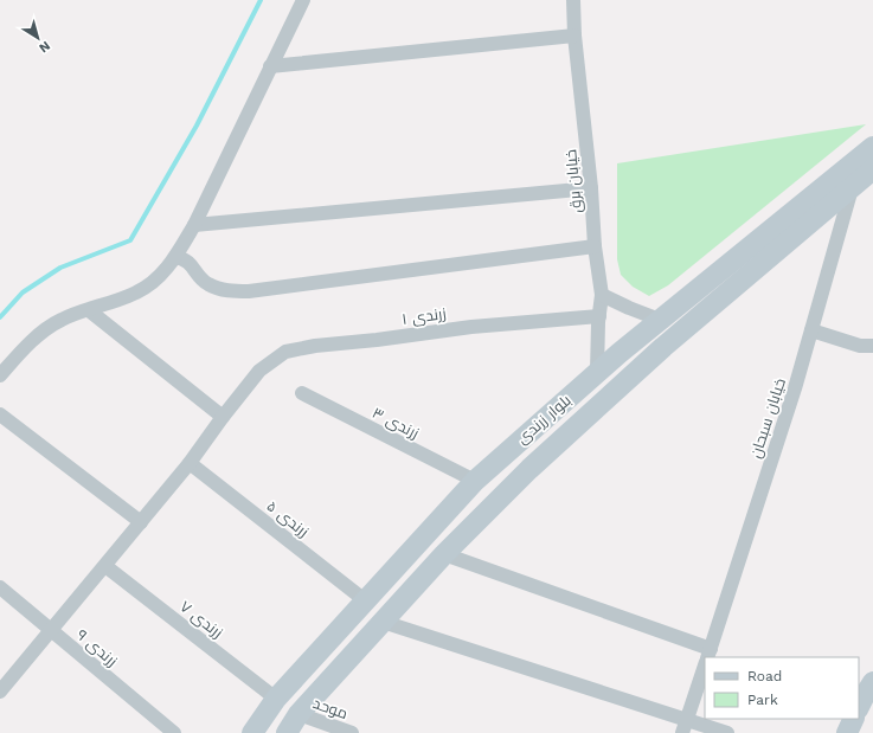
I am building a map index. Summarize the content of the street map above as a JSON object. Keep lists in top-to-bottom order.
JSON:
{
  "streets": {
    "main road": ["بلوار زرندی"],
    "street": [
      "خیابان برق",
      "زرندی ۱",
      "خیابان سبحان",
      "زرندی ۳",
      "زرندی ۵",
      "زرندی ۷",
      "زرندی ۹",
      "موحد"
    ]
  },
  "crossings": [
    ["زرندی ۱", "زرندی ۵"],
    ["زرندی ۱", "زرندی ۷"],
    ["زرندی ۱", "زرندی ۹"],
    ["خیابان سبحان", "بلوار زرندی"],
    ["بلوار زرندی", "زرندی ۳"],
    ["بلوار زرندی", "زرندی ۵"],
    ["بلوار زرندی", "زرندی ۷"],
    ["بلوار زرندی", "موحد"]
  ],
  "legend": ["Road", "Park"],
  "north": "bottom right"
}
